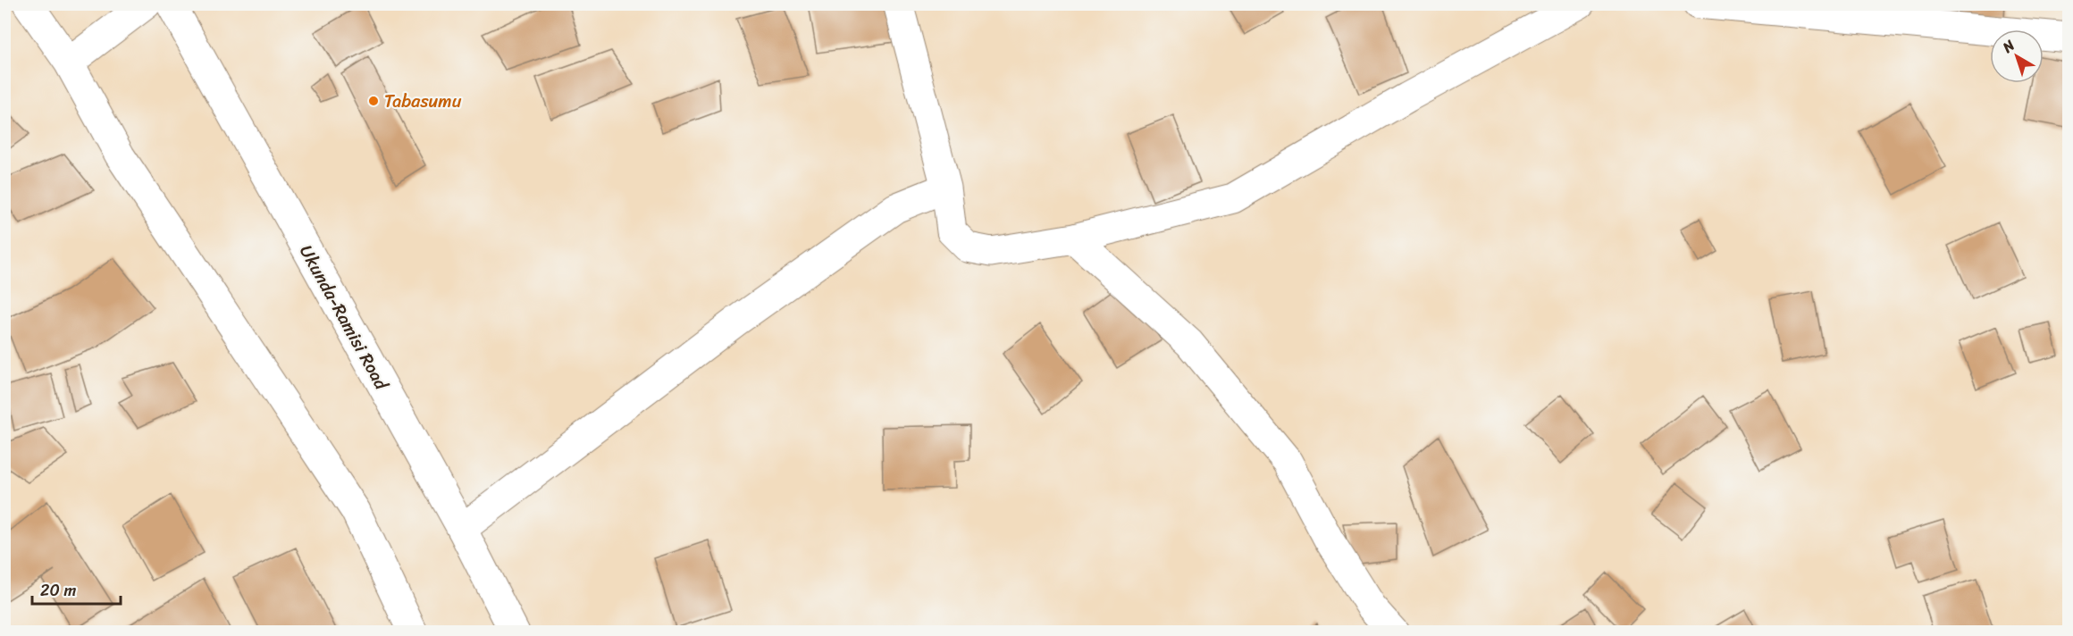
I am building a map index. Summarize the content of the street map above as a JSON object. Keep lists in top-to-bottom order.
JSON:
{
  "streets": {
    "main road": ["Ukunda-Ramisi Road"]
  },
  "places": ["Tabasumu"],
  "scale_bar": "20 m",
  "north": "top left"
}
